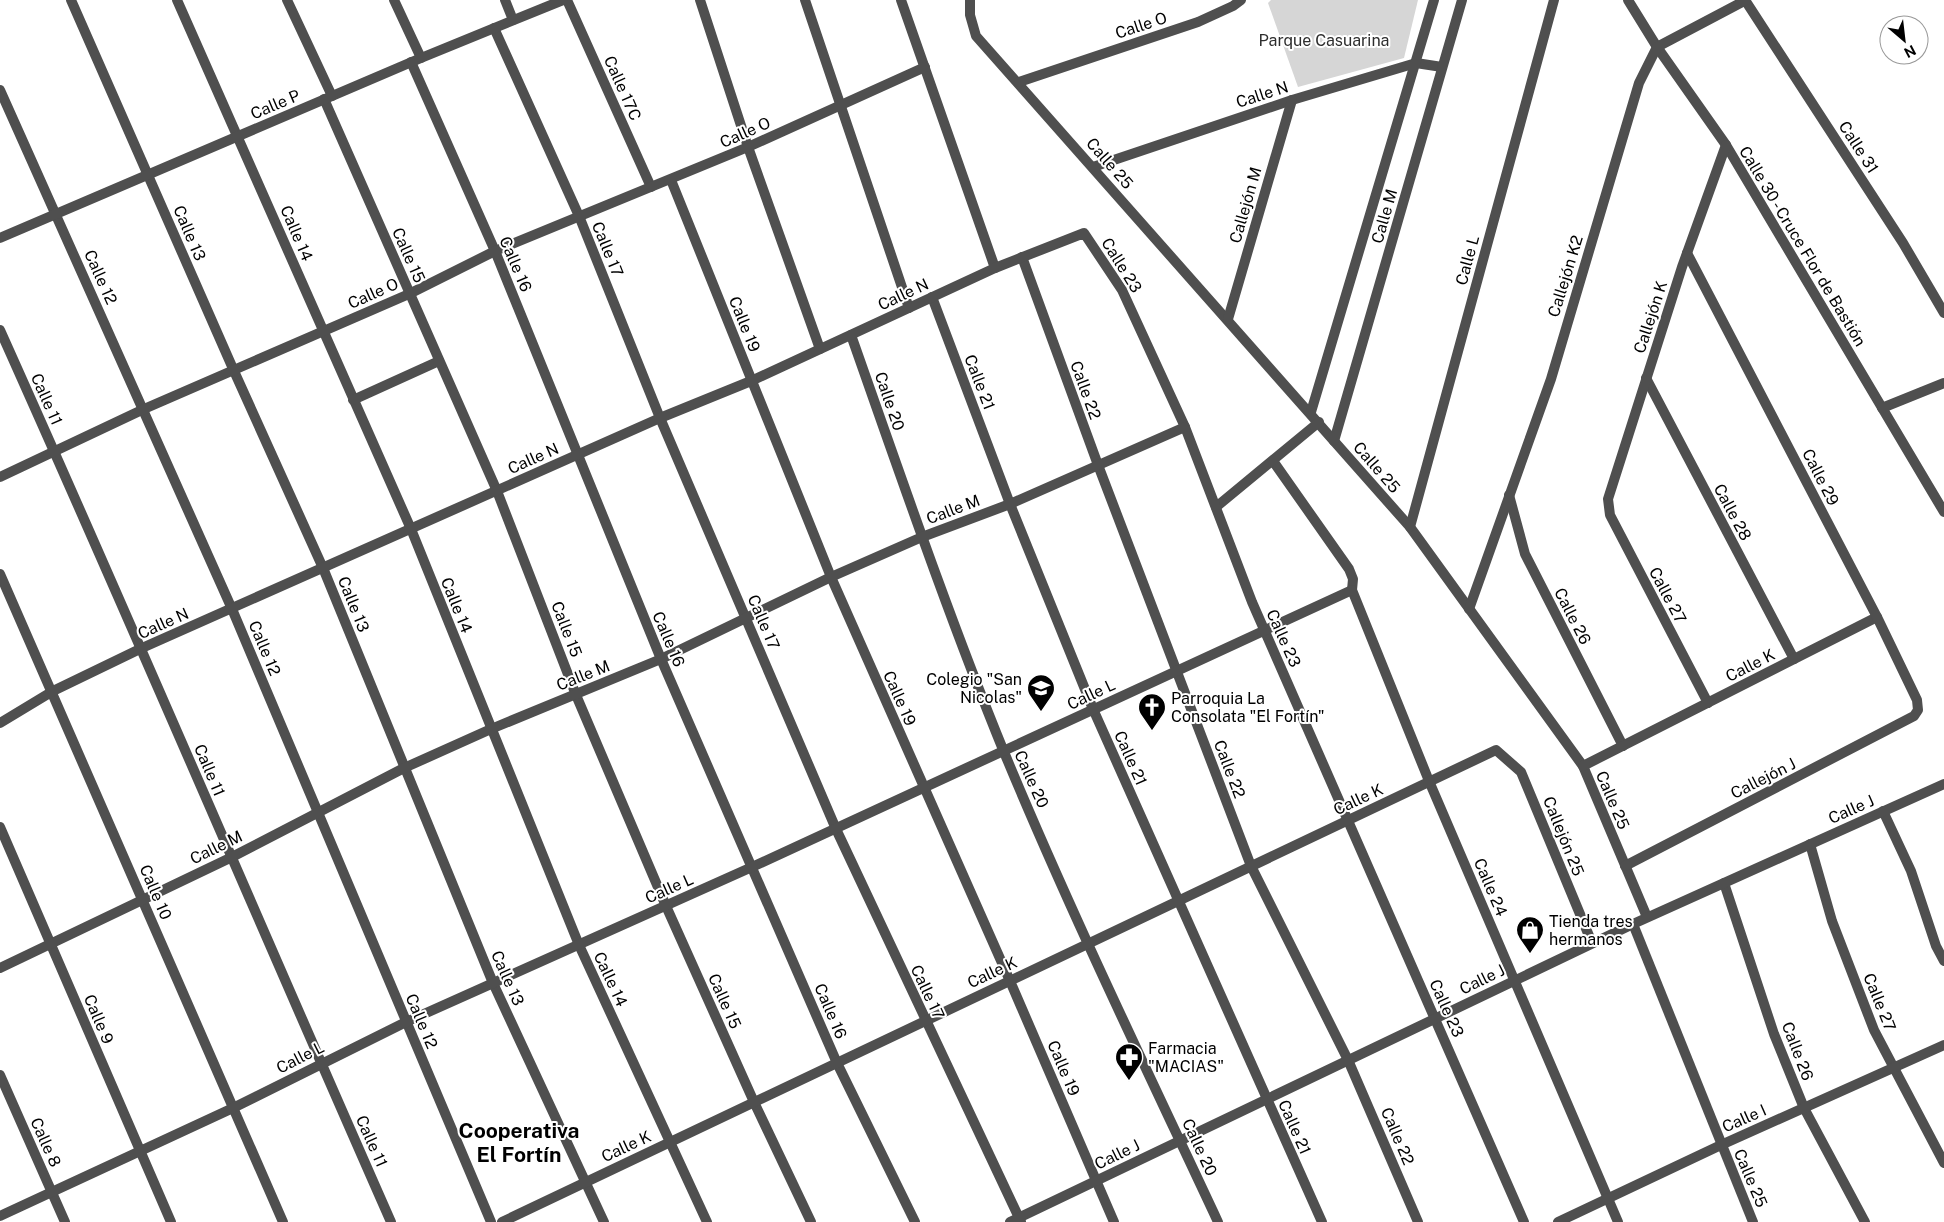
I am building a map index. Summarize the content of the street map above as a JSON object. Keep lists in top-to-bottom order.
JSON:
{
  "streets": {
    "street": [
      "Calle O",
      "Calle 17C",
      "Calle N",
      "Calle P",
      "Calle 31",
      "Calle 25",
      "Callejón M",
      "Calle M",
      "Calle 13",
      "Calle 14",
      "Calle 30 - Cruce Flor de Bastión",
      "Calle 17",
      "Calle 15",
      "Calle L",
      "Calle 16",
      "Calle 23",
      "Callejón K2",
      "Calle 12",
      "Callejón K",
      "Calle 19",
      "Calle 21",
      "Calle 22",
      "Calle 11",
      "Calle 20",
      "Calle 29",
      "Calle 28",
      "Calle 27",
      "Calle 26",
      "Calle K",
      "Callejón J",
      "Calle J",
      "Callejón 25",
      "Calle 24",
      "Calle 10",
      "Calle 9",
      "Calle I",
      "Calle 8"
    ]
  },
  "crossings": [
    ["Calle O", "Calle 17C"],
    ["Calle O", "Calle 25"],
    ["Calle O", "Calle 13"],
    ["Calle O", "Calle 14"],
    ["Calle O", "Calle 17"],
    ["Calle O", "Calle 15"],
    ["Calle O", "Calle 16"],
    ["Calle O", "Calle 12"],
    ["Calle O", "Calle 19"],
    ["Calle O", "Calle 11"],
    ["Calle 17C", "Calle P"],
    ["Calle N", "Calle 25"],
    ["Calle N", "Callejón M"],
    ["Calle N", "Calle M"],
    ["Calle N", "Calle 13"],
    ["Calle N", "Calle 14"],
    ["Calle N", "Calle 17"],
    ["Calle N", "Calle 15"],
    ["Calle N", "Calle 16"],
    ["Calle N", "Calle 23"],
    ["Calle N", "Calle 12"],
    ["Calle N", "Calle 19"],
    ["Calle N", "Calle 21"],
    ["Calle N", "Calle 22"],
    ["Calle N", "Calle 11"],
    ["Calle N", "Calle 20"],
    ["Calle N", "Calle 10"],
    ["Calle P", "Calle 13"],
    ["Calle P", "Calle 14"],
    ["Calle P", "Calle 17"],
    ["Calle P", "Calle 15"],
    ["Calle P", "Calle 16"],
    ["Calle P", "Calle 12"],
    ["Calle 25", "Callejón M"],
    ["Calle 25", "Calle M"],
    ["Calle 25", "Calle L"],
    ["Calle 25", "Callejón K2"],
    ["Calle 25", "Calle K"],
    ["Calle 25", "Callejón J"],
    ["Calle 25", "Calle J"],
    ["Calle 25", "Calle I"],
    ["Calle M", "Calle 13"],
    ["Calle M", "Calle 14"],
    ["Calle M", "Calle 17"],
    ["Calle M", "Calle 15"],
    ["Calle M", "Calle 16"],
    ["Calle M", "Calle 23"],
    ["Calle M", "Calle 12"],
    ["Calle M", "Calle 19"],
    ["Calle M", "Calle 21"],
    ["Calle M", "Calle 22"],
    ["Calle M", "Calle 11"],
    ["Calle M", "Calle 20"],
    ["Calle M", "Calle 10"],
    ["Calle M", "Calle 9"],
    ["Calle 13", "Calle L"],
    ["Calle 13", "Calle K"],
    ["Calle 14", "Calle L"],
    ["Calle 14", "Calle K"],
    ["Calle 30 - Cruce Flor de Bastión", "Callejón K2"],
    ["Calle 30 - Cruce Flor de Bastión", "Callejón K"],
    ["Calle 17", "Calle L"],
    ["Calle 17", "Calle K"],
    ["Calle 17", "Calle J"],
    ["Calle 15", "Calle L"],
    ["Calle 15", "Calle K"],
    ["Calle L", "Calle 16"],
    ["Calle L", "Calle 23"],
    ["Calle L", "Calle 12"],
    ["Calle L", "Calle 19"],
    ["Calle L", "Calle 21"],
    ["Calle L", "Calle 22"],
    ["Calle L", "Calle 11"],
    ["Calle L", "Calle 20"],
    ["Calle L", "Calle 24"],
    ["Calle L", "Calle 10"],
    ["Calle L", "Calle 9"],
    ["Calle L", "Calle 8"],
    ["Calle 16", "Calle K"],
    ["Calle 23", "Calle K"],
    ["Calle 23", "Calle J"],
    ["Callejón K2", "Calle 26"],
    ["Callejón K", "Calle 29"],
    ["Callejón K", "Calle 28"],
    ["Callejón K", "Calle 27"],
    ["Calle 19", "Calle K"],
    ["Calle 19", "Calle J"],
    ["Calle 21", "Calle K"],
    ["Calle 21", "Calle J"],
    ["Calle 22", "Calle K"],
    ["Calle 22", "Calle J"],
    ["Calle 20", "Calle K"],
    ["Calle 20", "Calle J"],
    ["Calle 29", "Calle K"],
    ["Calle 29", "Callejón J"],
    ["Calle 28", "Calle K"],
    ["Calle 27", "Calle K"],
    ["Calle 27", "Calle J"],
    ["Calle 27", "Calle I"],
    ["Calle 26", "Calle K"],
    ["Calle 26", "Calle J"],
    ["Calle 26", "Calle I"],
    ["Calle K", "Callejón 25"],
    ["Calle K", "Calle 24"],
    ["Calle J", "Callejón 25"],
    ["Calle J", "Calle 24"],
    ["Calle 24", "Calle I"]
  ],
  "districts": ["Cooperativa El Fortín"],
  "parks": ["Parque Casuarina"],
  "places": {
    "school or university": ["Colegio \"San Nicolas\""],
    "church": ["Parroquia La Consolata \"El Fortín\""],
    "shop": ["Tienda tres hermanos"],
    "pharmacy": ["Farmacia \"MACIAS\""]
  },
  "north": "bottom right"
}
